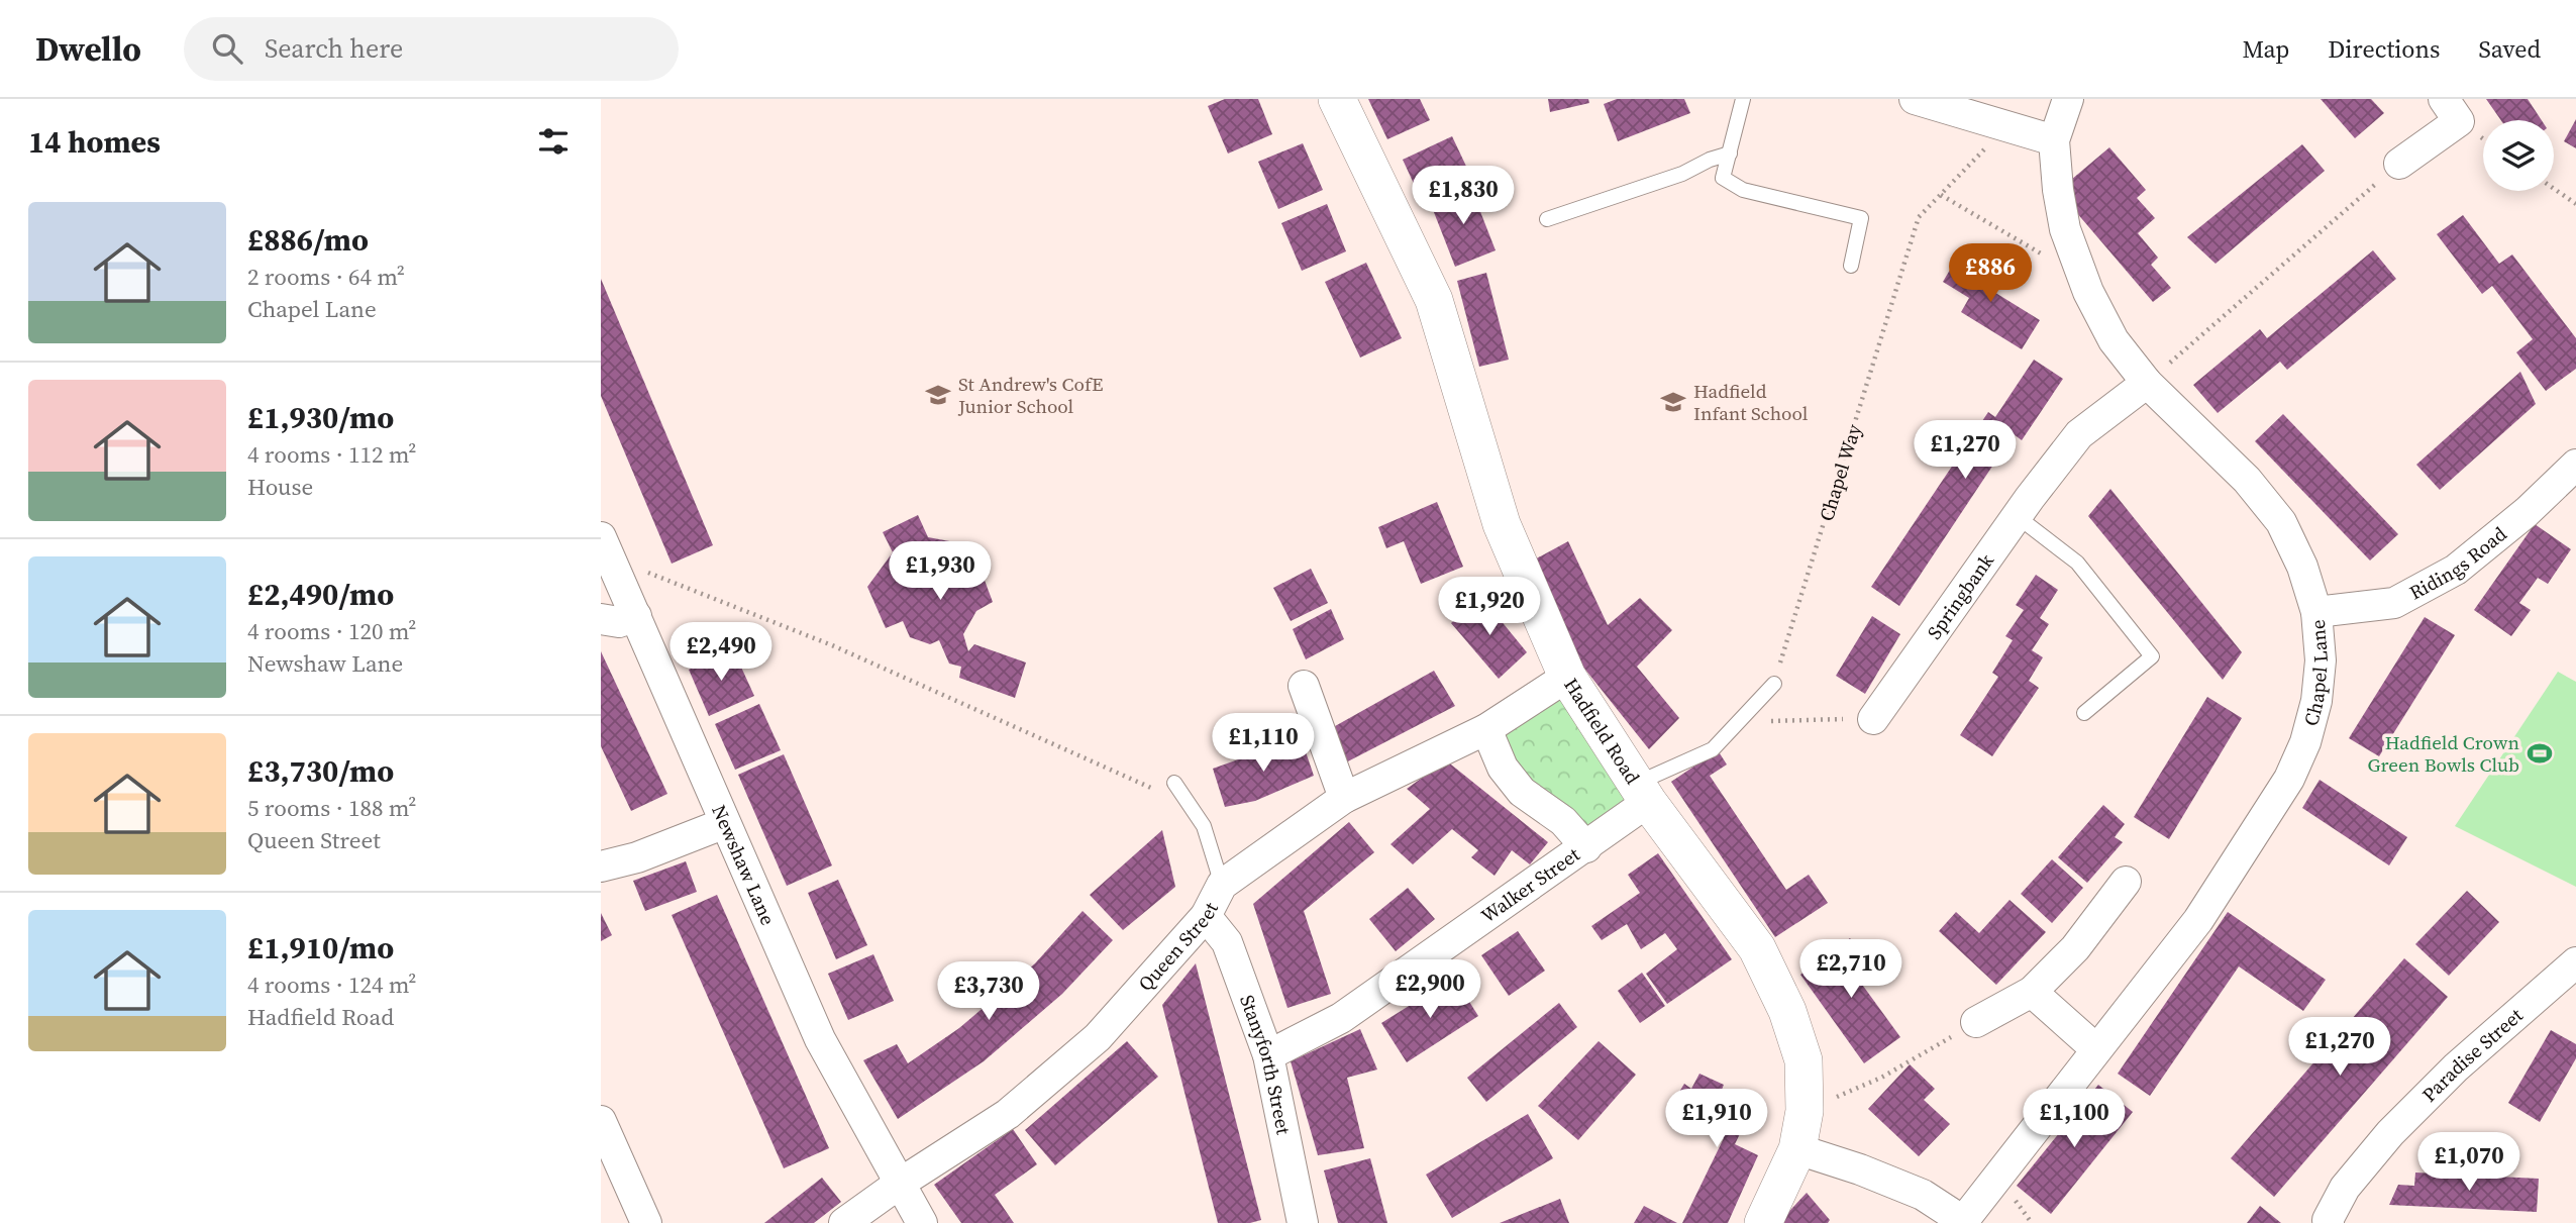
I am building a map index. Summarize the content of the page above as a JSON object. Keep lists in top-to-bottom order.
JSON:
{
  "streets": {
    "street": [
      "Ridings Road",
      "Springbank",
      "Chapel Lane",
      "Hadfield Road",
      "Newshaw Lane",
      "Walker Street",
      "Queen Street",
      "Paradise Street",
      "Stanyforth Street"
    ],
    "path": ["Chapel Way"]
  },
  "crossings": [
    ["Ridings Road", "Chapel Lane"],
    ["Springbank", "Chapel Lane"],
    ["Hadfield Road", "Walker Street"],
    ["Hadfield Road", "Queen Street"],
    ["Newshaw Lane", "Queen Street"],
    ["Walker Street", "Stanyforth Street"],
    ["Queen Street", "Stanyforth Street"]
  ],
  "places": {
    "school or university": ["St Andrew's CofE Junior School", "Hadfield Infant School"],
    "sports": ["Hadfield Crown Green Bowls Club"]
  },
  "page": {
    "header": "Dwello",
    "search": "Search here",
    "nav": ["Map", "Directions", "Saved"],
    "heading": "14 homes",
    "price": [
      "£1,830",
      "£886",
      "£1,270",
      "£1,930",
      "£1,920",
      "£2,490",
      "£1,110",
      "£2,710",
      "£2,900",
      "£3,730",
      "£1,270",
      "£1,910",
      "£1,100",
      "£1,070"
    ],
    "list": [
      {
        "name": "£886/mo",
        "note": "2 rooms · 64 m² · Chapel Lane"
      },
      {
        "name": "£1,930/mo",
        "note": "4 rooms · 112 m² · House"
      },
      {
        "name": "£2,490/mo",
        "note": "4 rooms · 120 m² · Newshaw Lane"
      },
      {
        "name": "£3,730/mo",
        "note": "5 rooms · 188 m² · Queen Street"
      },
      {
        "name": "£1,910/mo",
        "note": "4 rooms · 124 m² · Hadfield Road"
      }
    ]
  }
}
